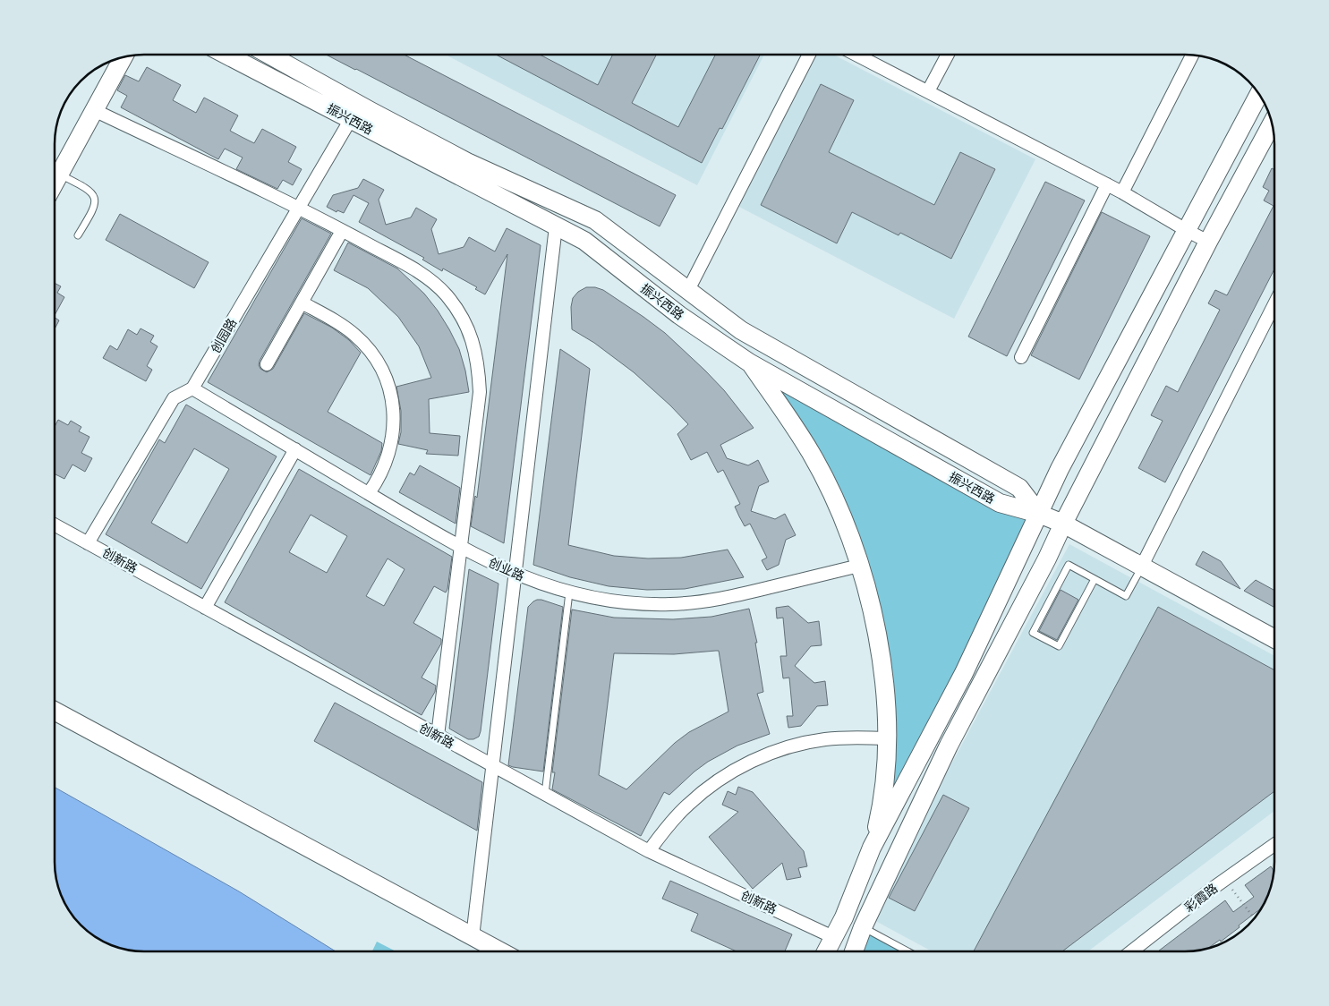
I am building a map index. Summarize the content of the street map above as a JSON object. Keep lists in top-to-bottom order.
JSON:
{
  "streets": {
    "main road": ["振兴西路"],
    "street": [
      "创园路",
      "创新路",
      "创业路",
      "彩霞路"
    ]
  },
  "crossings": [
    ["振兴西路", "创园路"],
    ["创园路", "创新路"],
    ["创园路", "创业路"]
  ]
}
